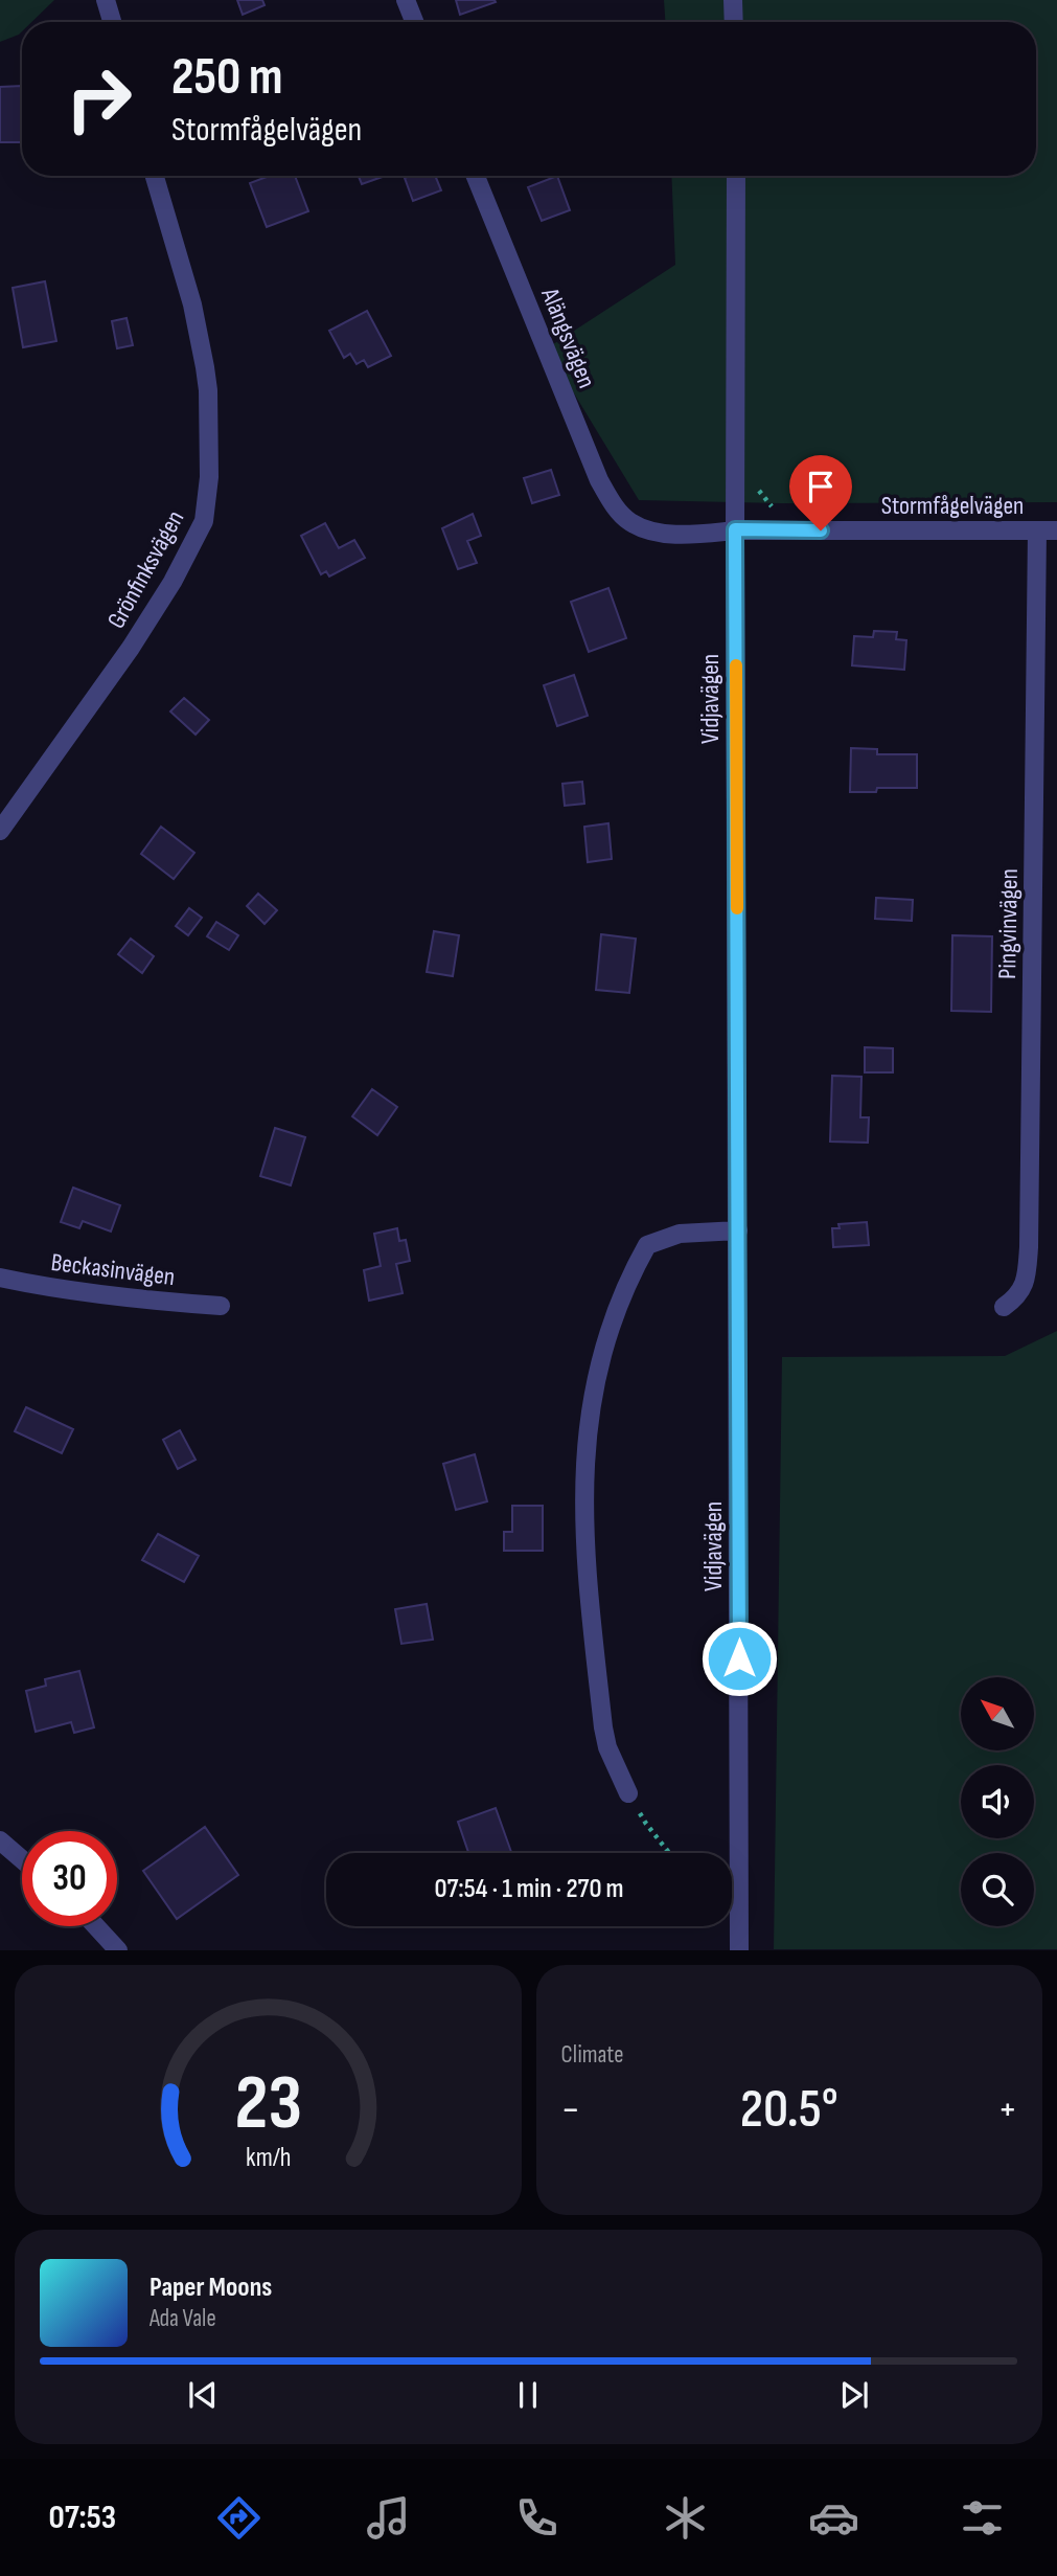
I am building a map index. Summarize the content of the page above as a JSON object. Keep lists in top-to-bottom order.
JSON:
{
  "streets": {
    "street": [
      "Alängsvägen",
      "Stormfågelvägen",
      "Grönfinksvägen",
      "Vidjavägen",
      "Pingvinvägen",
      "Beckasinvägen"
    ]
  },
  "crossings": [
    ["Alängsvägen", "Stormfågelvägen"],
    ["Stormfågelvägen", "Vidjavägen"],
    ["Stormfågelvägen", "Pingvinvägen"]
  ],
  "north": "top left",
  "page": {
    "turn": ["250 m", "Stormfågelvägen"],
    "limit": "30",
    "trip": "07:54 · 1 min · 270 m",
    "tile": "Climate",
    "heat": ["−", "20.5°", "+"],
    "song": ["Paper Moons", "Ada Vale"],
    "tabs": "07:53",
    "gauge": ["23", "km/h"]
  }
}
